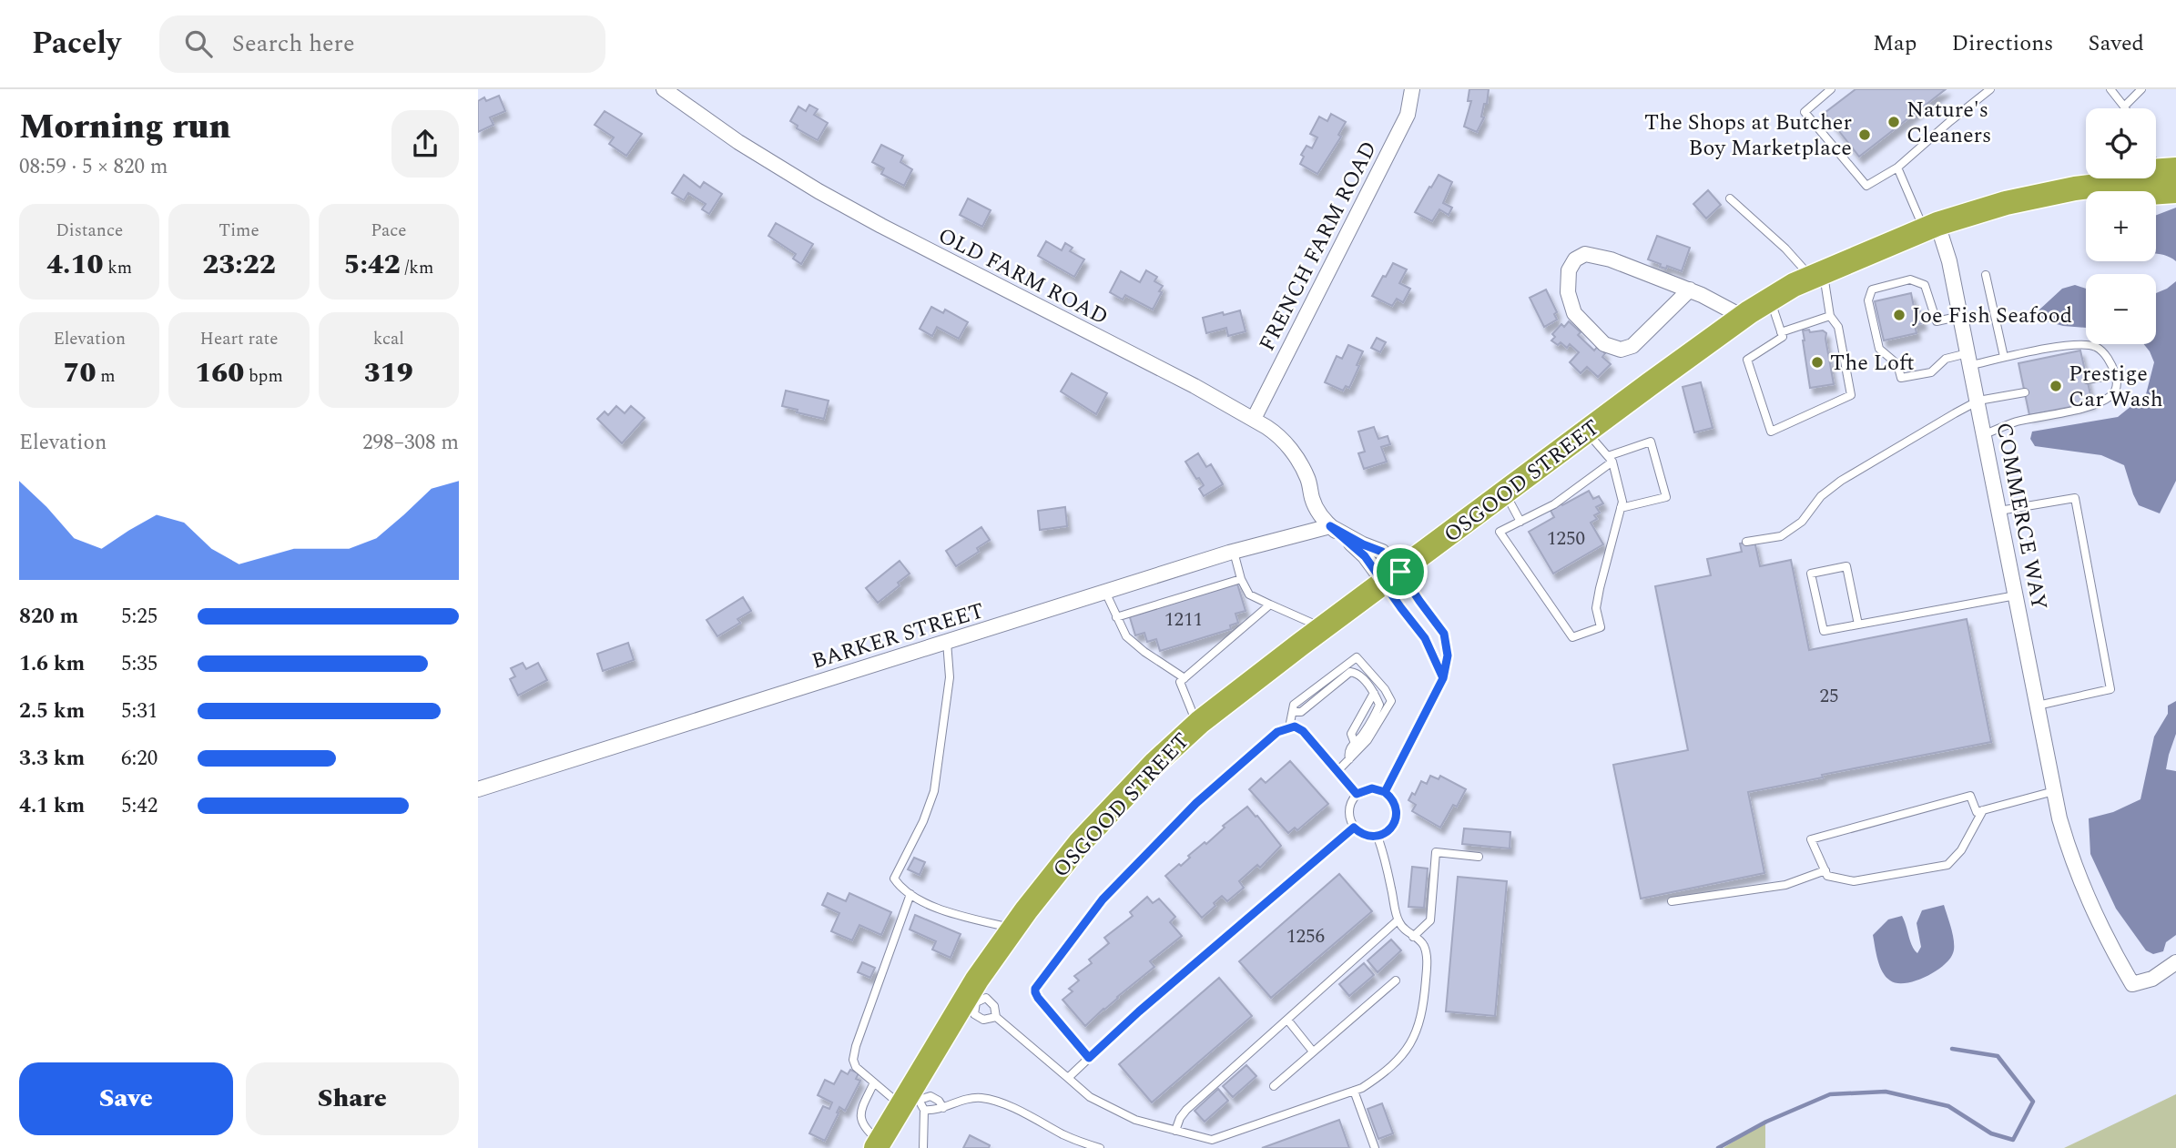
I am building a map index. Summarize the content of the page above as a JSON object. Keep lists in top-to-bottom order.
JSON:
{
  "streets": {
    "highway": ["OSGOOD STREET"],
    "street": [
      "FRENCH FARM ROAD",
      "OLD FARM ROAD",
      "COMMERCE WAY",
      "BARKER STREET"
    ]
  },
  "crossings": [
    ["FRENCH FARM ROAD", "OLD FARM ROAD"],
    ["OLD FARM ROAD", "BARKER STREET"],
    ["OSGOOD STREET", "COMMERCE WAY"]
  ],
  "places": [
    "Nature's Cleaners",
    "The Shops at Butcher Boy Marketplace",
    "Joe Fish Seafood",
    "The Loft",
    "Prestige Car Wash"
  ],
  "house_numbers": [
    "1250",
    "1211",
    "25",
    "1256"
  ],
  "page": {
    "header": "Pacely",
    "search": "Search here",
    "nav": ["Map", "Directions", "Saved"],
    "heading": ["Morning run", "08:59 · 5 × 820 m"],
    "map_buttons": ["+", "−"],
    "stats": [
      ["Distance", "4.10 km"],
      ["Time", "23:22"],
      ["Pace", "5:42 /km"],
      ["Elevation", "70 m"],
      ["Heart rate", "160 bpm"],
      ["kcal", "319"]
    ],
    "chart": ["Elevation", "298–308 m"],
    "list": [
      {
        "name": "820 m",
        "note": "5:25"
      },
      {
        "name": "1.6 km",
        "note": "5:35"
      },
      {
        "name": "2.5 km",
        "note": "5:31"
      },
      {
        "name": "3.3 km",
        "note": "6:20"
      },
      {
        "name": "4.1 km",
        "note": "5:42"
      }
    ],
    "buttons": ["Save", "Share"]
  }
}
